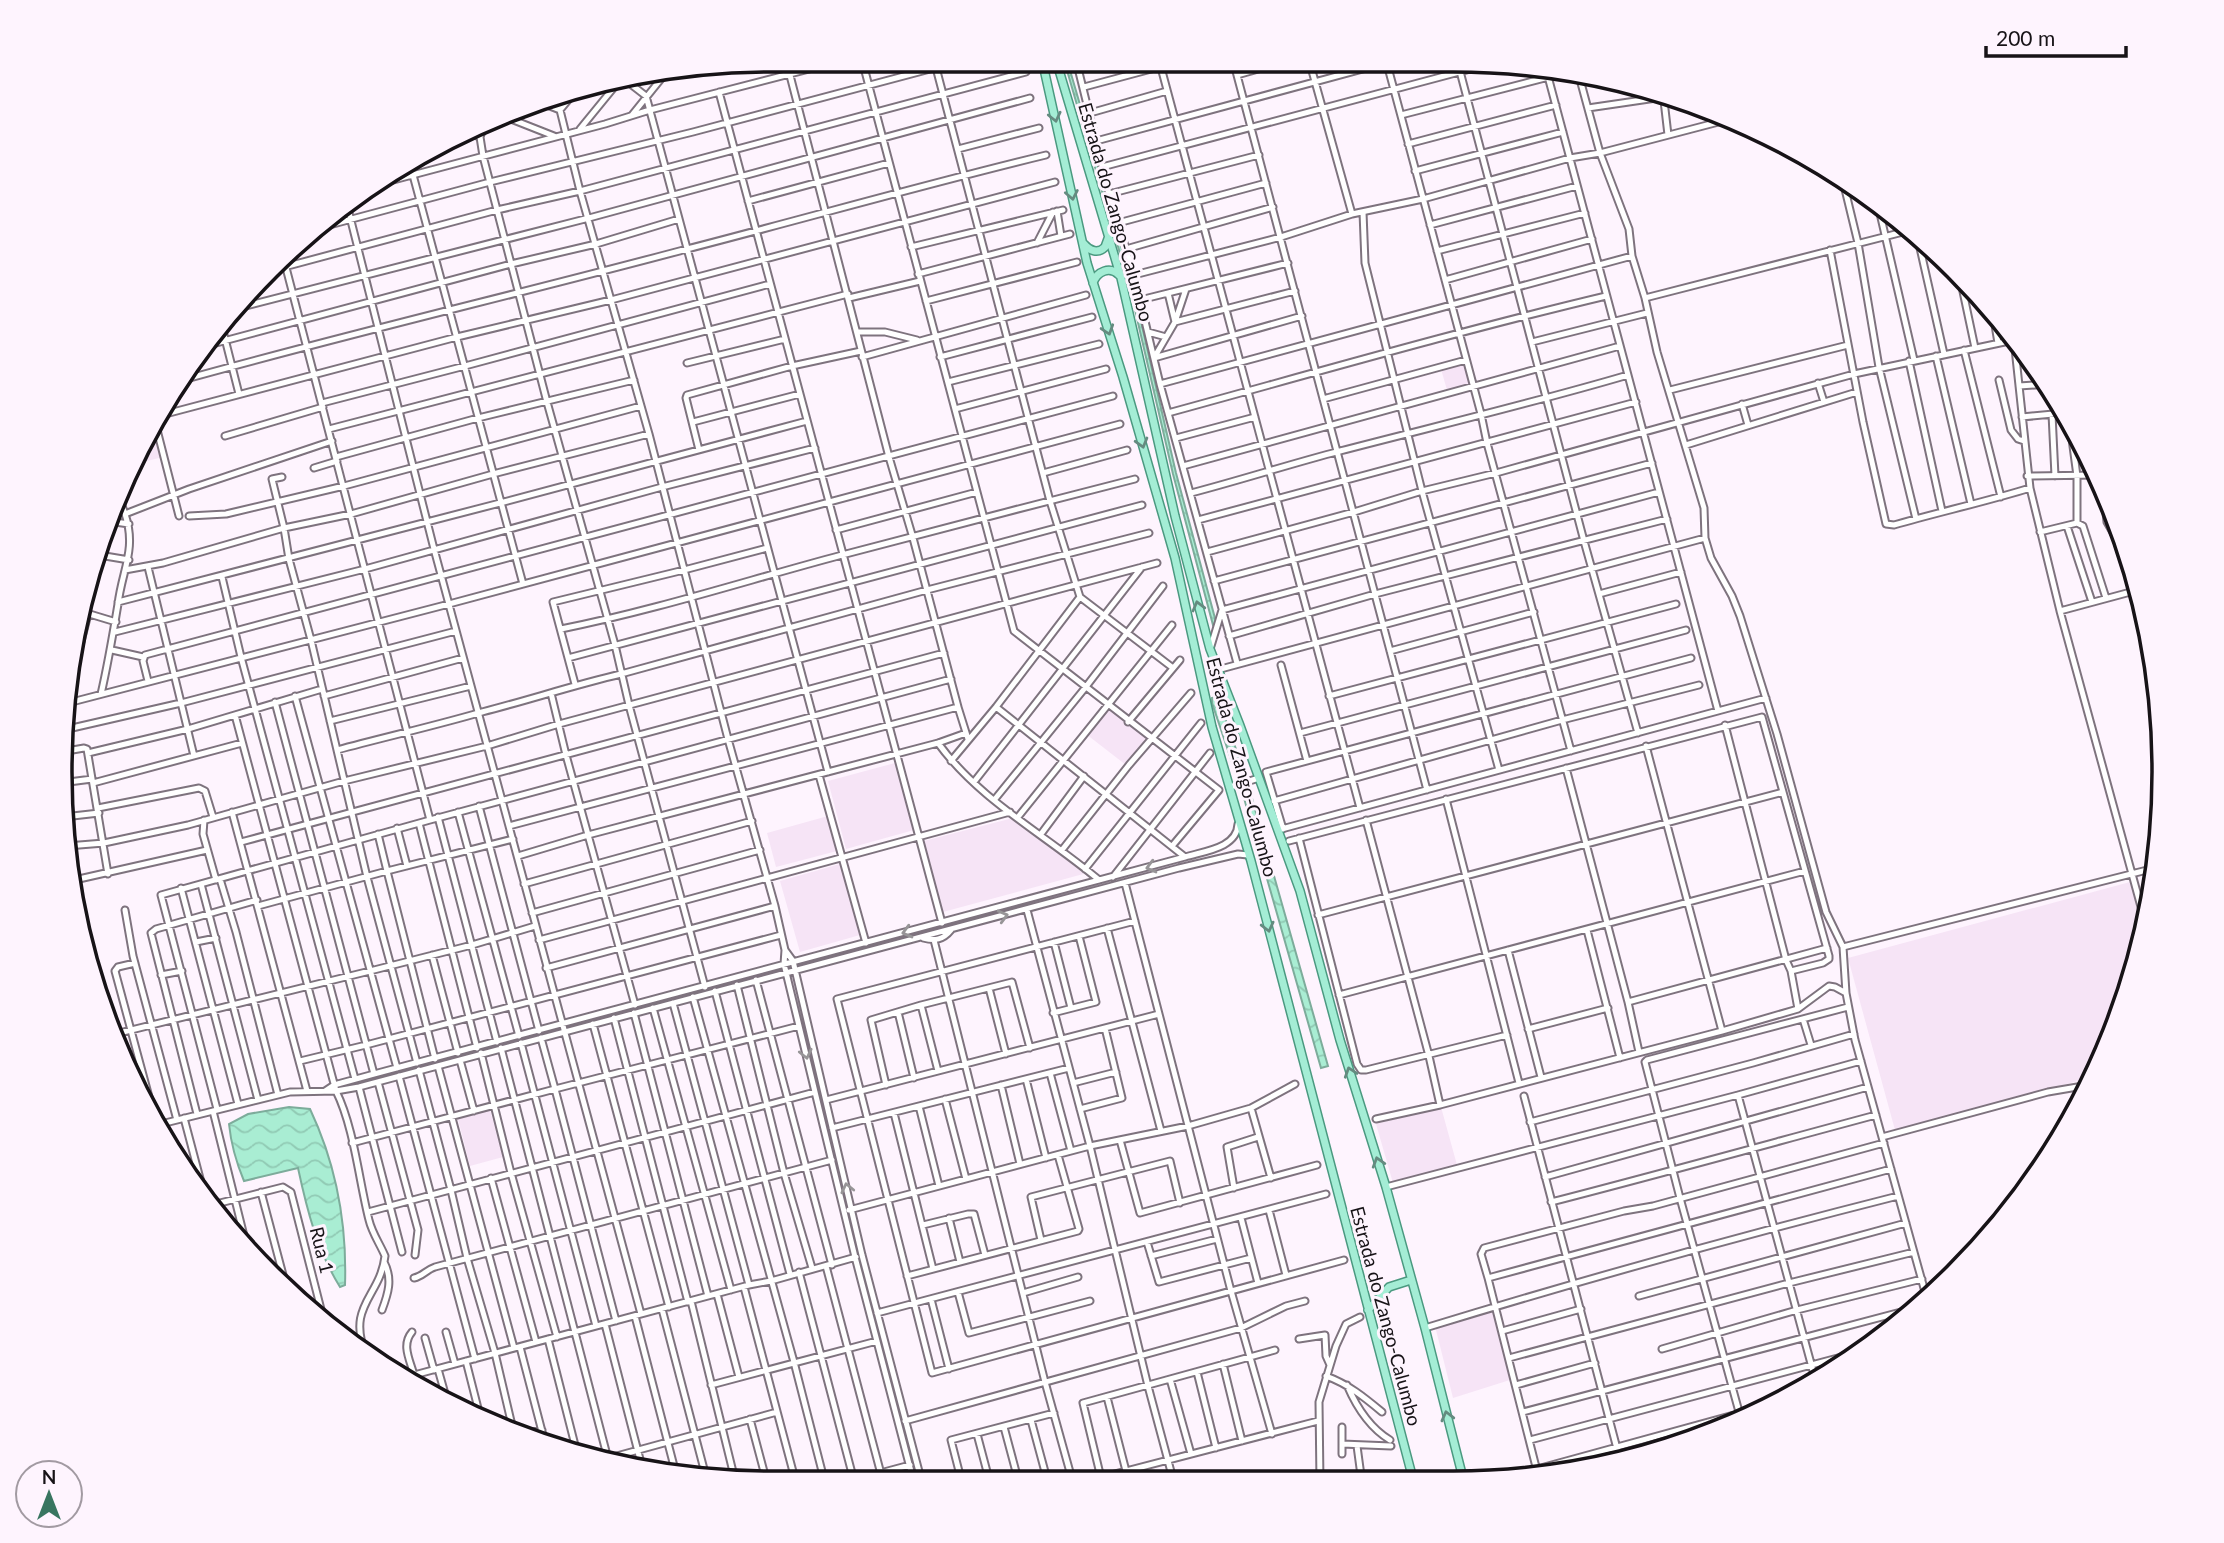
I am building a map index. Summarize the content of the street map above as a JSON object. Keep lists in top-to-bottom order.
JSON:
{
  "streets": {
    "main road": ["Estrada do Zango-Calumbo"],
    "street": ["Rua 1"]
  },
  "scale_bar": "200 m",
  "north": "top"
}
